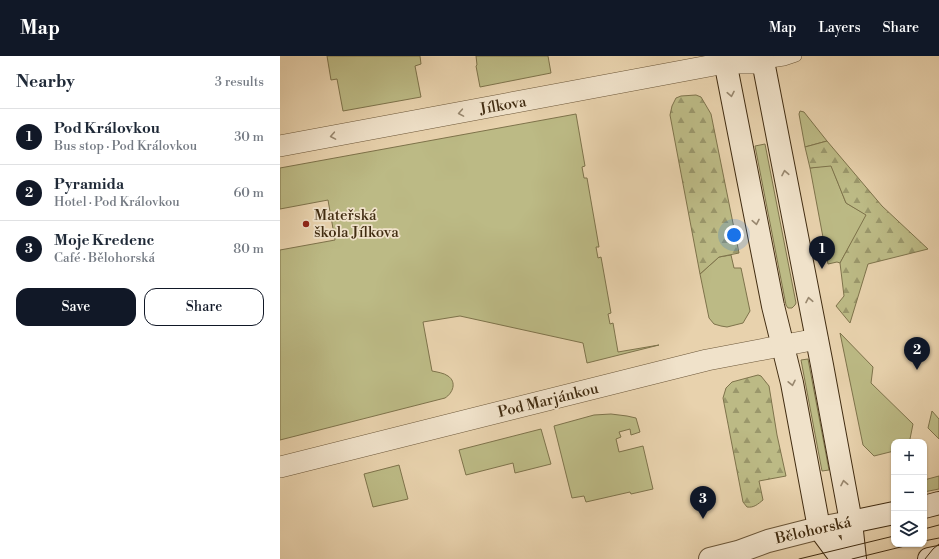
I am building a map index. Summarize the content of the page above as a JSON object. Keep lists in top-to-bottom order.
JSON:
{
  "streets": {
    "main road": ["Bělohorská"],
    "street": ["Jílkova", "Pod Marjánkou"]
  },
  "one_way": ["Jílkova"],
  "places": ["Mateřská škola Jílkova"],
  "page": {
    "header": "Map",
    "nav": ["Map", "Layers", "Share"],
    "heading": ["Nearby", "3 results"],
    "list": [
      {
        "mark": "1",
        "name": "Pod Královkou",
        "note": "Bus stop · Pod Královkou",
        "value": "30 m"
      },
      {
        "mark": "2",
        "name": "Pyramida",
        "note": "Hotel · Pod Královkou",
        "value": "60 m"
      },
      {
        "mark": "3",
        "name": "Moje Kredenc",
        "note": "Café · Bělohorská",
        "value": "80 m"
      }
    ],
    "pins": ["1", "2", "3"],
    "buttons": ["Save", "Share"],
    "map_buttons": ["+", "−"]
  }
}
